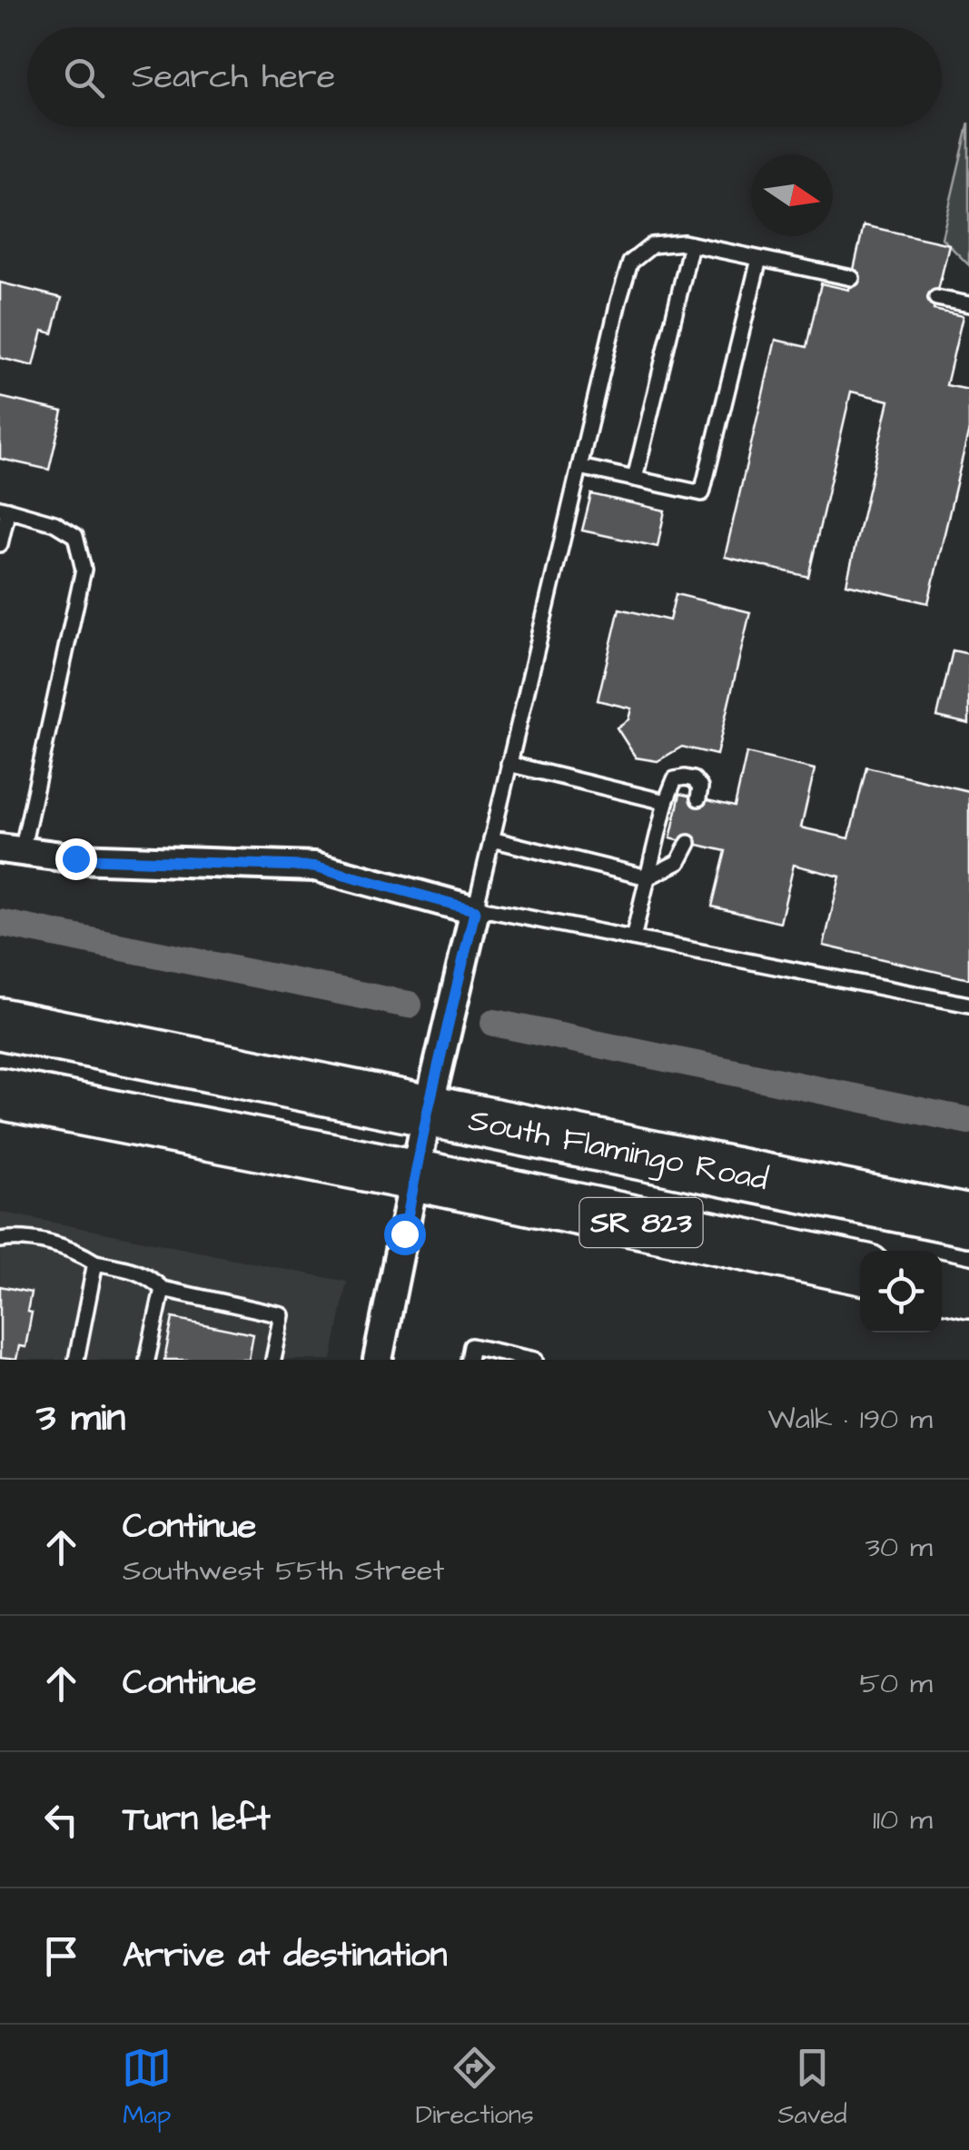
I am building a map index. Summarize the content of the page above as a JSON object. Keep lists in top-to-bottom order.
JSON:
{
  "streets": {
    "highway": ["South Flamingo Road", "SR 823"]
  },
  "north": "right",
  "page": {
    "search": "Search here",
    "heading": ["3 min", "Walk · 190 m"],
    "list": [
      ["Continue", "Southwest 55th Street", "30 m"],
      ["Continue", "50 m"],
      ["Turn left", "110 m"],
      "Arrive at destination"
    ],
    "nav": ["Map", "Directions", "Saved"]
  }
}
